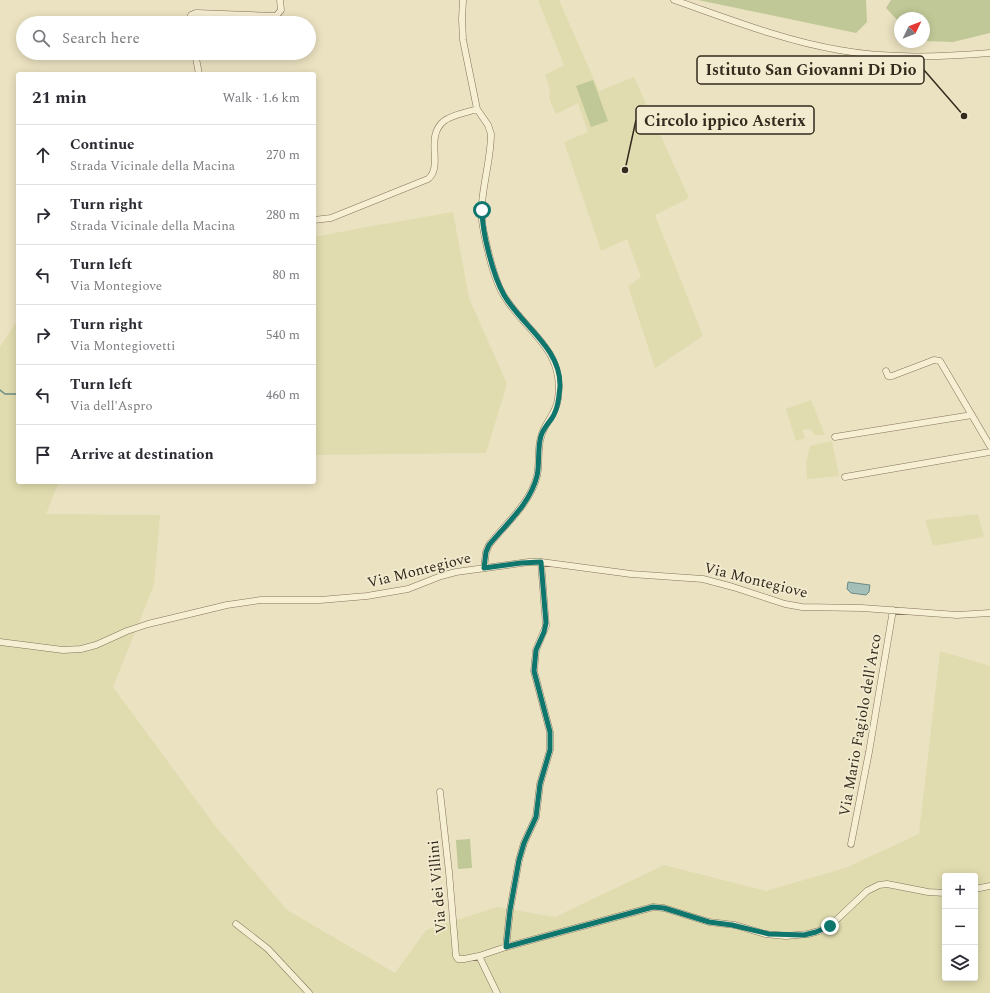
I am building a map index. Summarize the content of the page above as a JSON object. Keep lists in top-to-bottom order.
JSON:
{
  "streets": {
    "street": ["Via Montegiove", "Via Mario Fagiolo dell'Arco", "Via dei Villini"]
  },
  "crossings": [
    ["Via Montegiove", "Via Mario Fagiolo dell'Arco"]
  ],
  "places": ["Istituto San Giovanni Di Dio", "Circolo ippico Asterix"],
  "north": "top right",
  "page": {
    "search": "Search here",
    "heading": ["21 min", "Walk · 1.6 km"],
    "list": [
      ["Continue", "Strada Vicinale della Macina", "270 m"],
      ["Turn right", "Strada Vicinale della Macina", "280 m"],
      ["Turn left", "Via Montegiove", "80 m"],
      ["Turn right", "Via Montegiovetti", "540 m"],
      ["Turn left", "Via dell'Aspro", "460 m"],
      "Arrive at destination"
    ],
    "map_buttons": ["+", "−"]
  }
}
